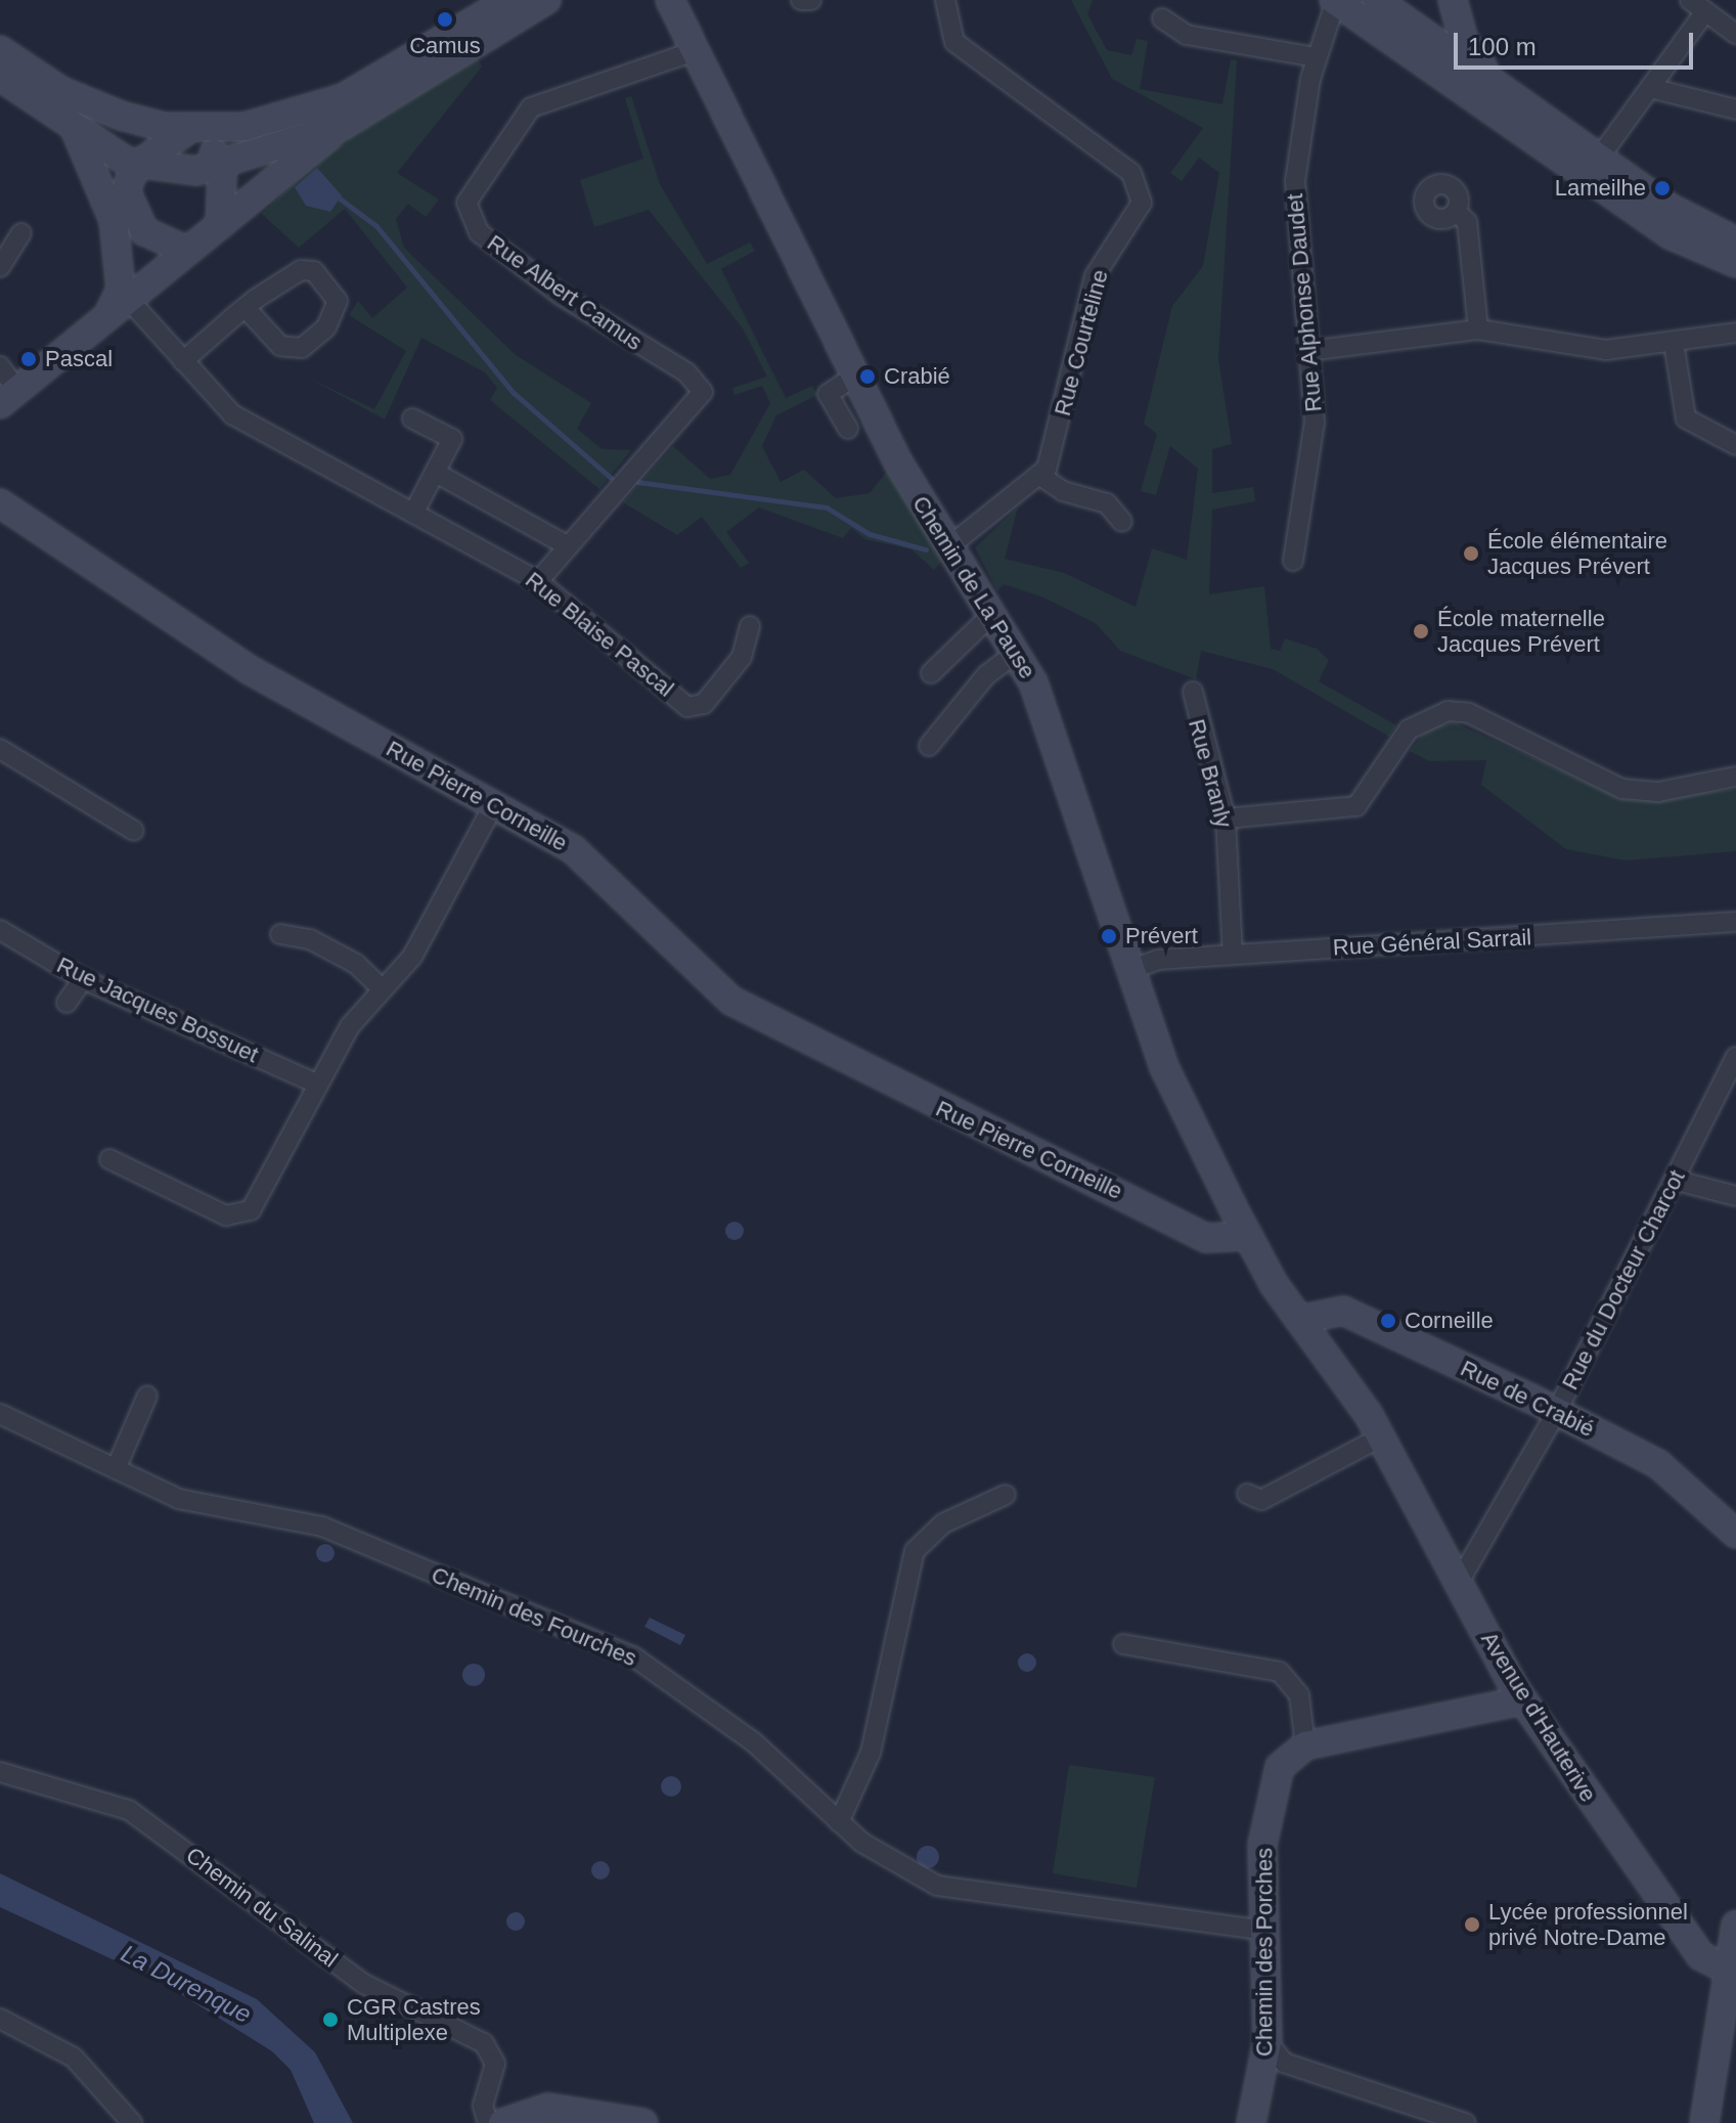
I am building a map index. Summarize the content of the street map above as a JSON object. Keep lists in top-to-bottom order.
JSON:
{
  "streets": {
    "street": [
      "Rue Albert Camus",
      "Rue Alphonse Daudet",
      "Rue Courteline",
      "Chemin de La Pause",
      "Rue Blaise Pascal",
      "Rue Branly",
      "Rue Pierre Corneille",
      "Rue Général Sarrail",
      "Rue Jacques Bossuet",
      "Rue du Docteur Charcot",
      "Rue de Crabié",
      "Chemin des Fourches",
      "Avenue d'Hauterive",
      "Chemin du Salinal",
      "Chemin des Porches"
    ]
  },
  "crossings": [
    ["Rue Albert Camus", "Chemin de La Pause"],
    ["Rue Albert Camus", "Rue Blaise Pascal"],
    ["Chemin de La Pause", "Rue Pierre Corneille"],
    ["Chemin de La Pause", "Rue Général Sarrail"],
    ["Chemin de La Pause", "Avenue d'Hauterive"],
    ["Rue Branly", "Rue Général Sarrail"],
    ["Rue Pierre Corneille", "Avenue d'Hauterive"],
    ["Rue du Docteur Charcot", "Rue de Crabié"],
    ["Rue du Docteur Charcot", "Avenue d'Hauterive"],
    ["Rue de Crabié", "Avenue d'Hauterive"],
    ["Chemin des Fourches", "Chemin des Porches"]
  ],
  "water": ["La Durenque"],
  "places": [
    "Camus",
    "Lameilhe",
    "Pascal",
    "Crabié",
    "École élémentaire Jacques Prévert",
    "École maternelle Jacques Prévert",
    "Prévert",
    "Corneille",
    "Lycée professionnel privé Notre-Dame",
    "CGR Castres Multiplexe"
  ],
  "scale_bar": "100 m"
}
